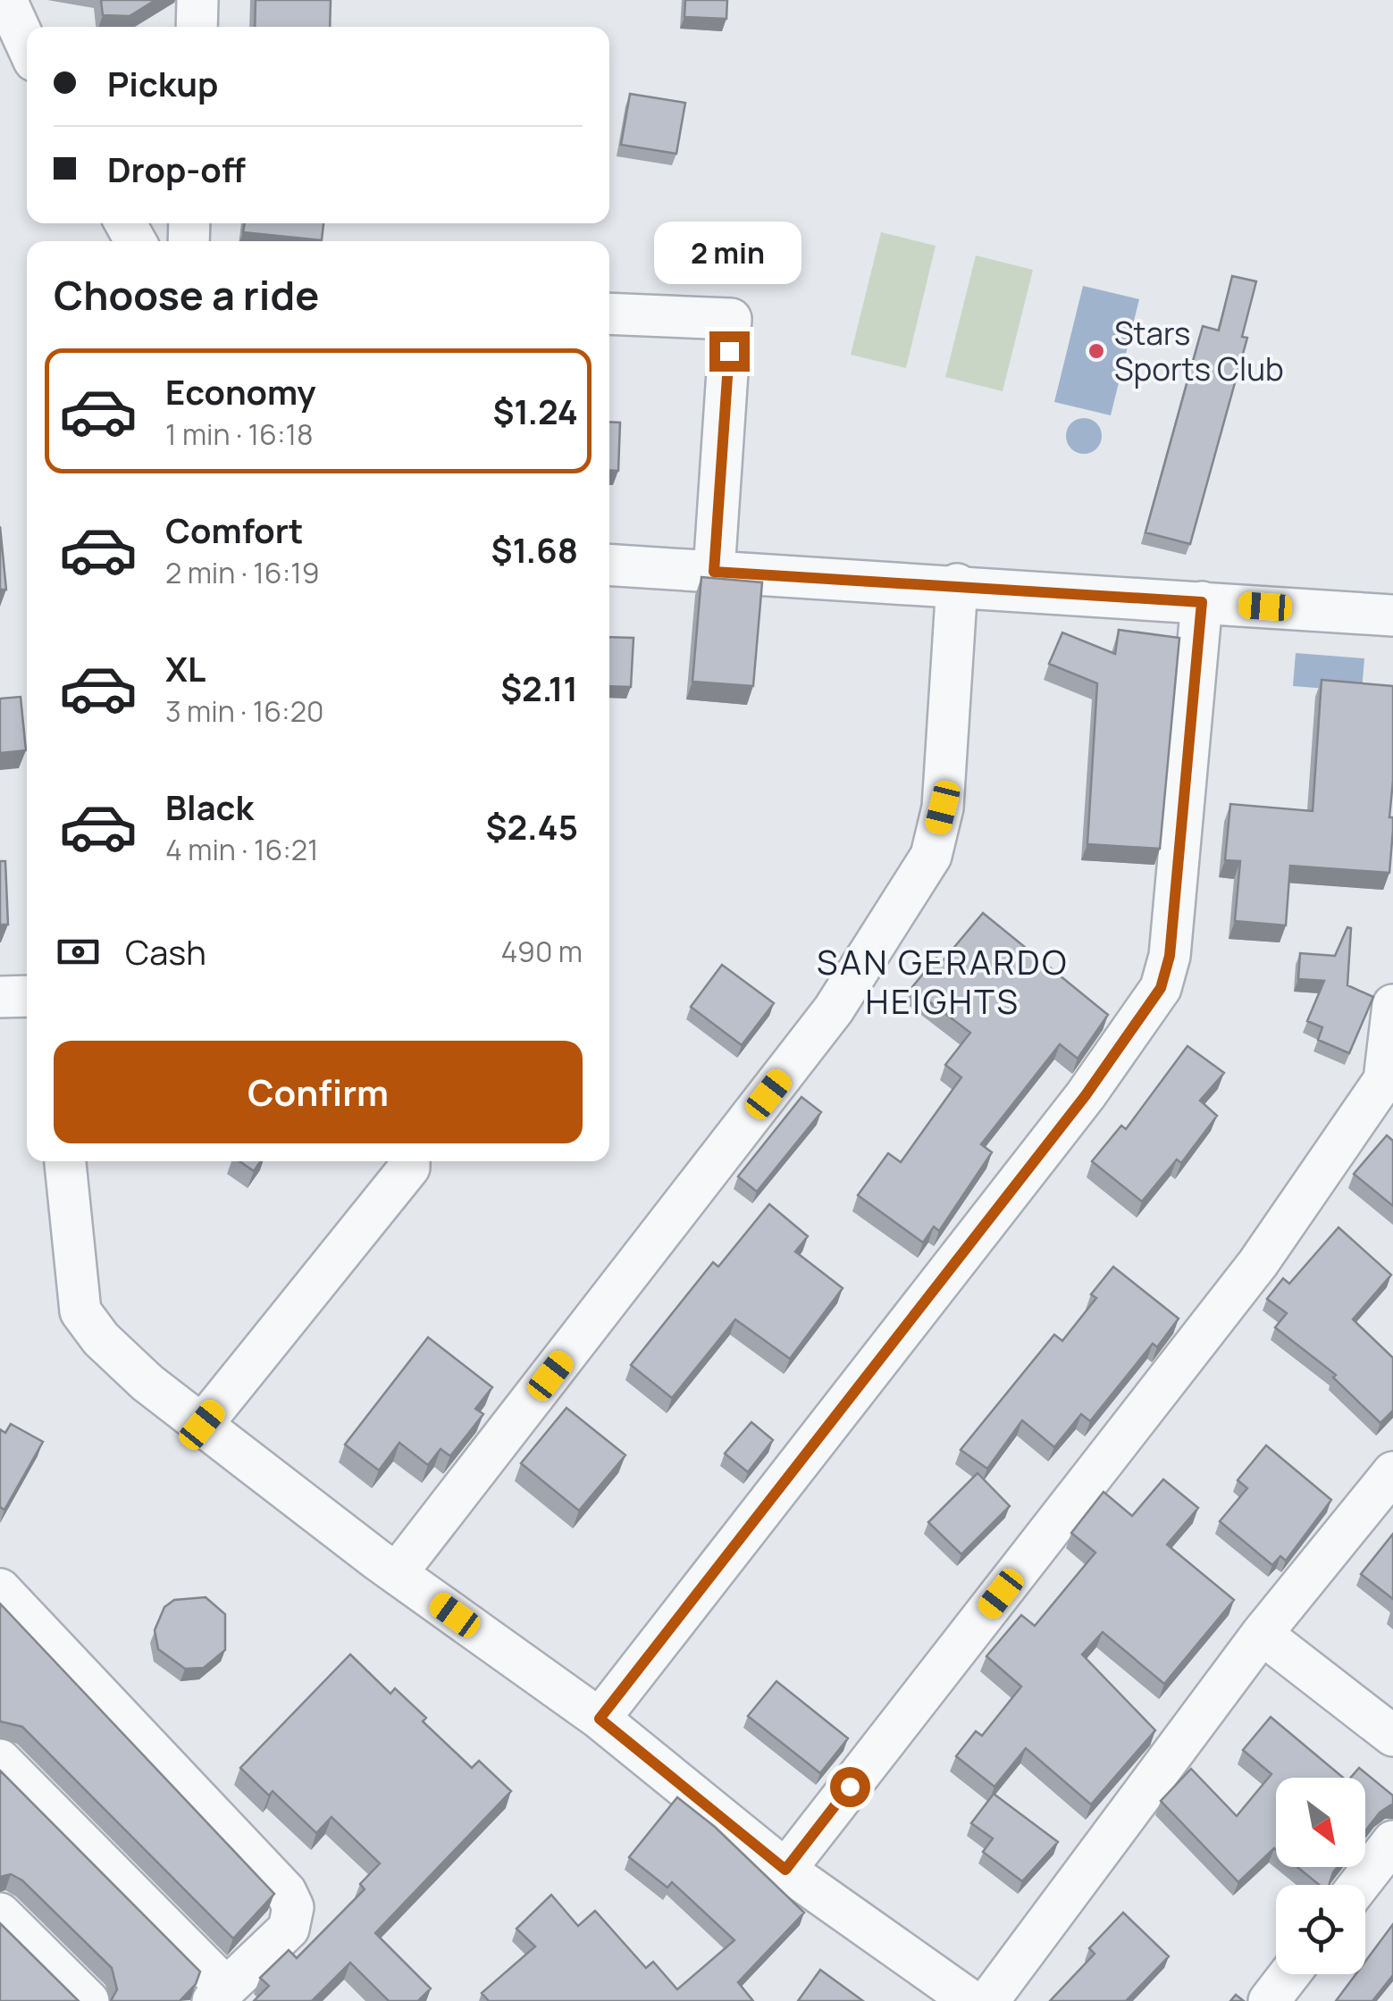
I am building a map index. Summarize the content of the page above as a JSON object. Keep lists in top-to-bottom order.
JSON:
{
  "districts": ["SAN GERARDO HEIGHTS"],
  "places": ["Stars Sports Club"],
  "north": "bottom right",
  "page": {
    "banner": ["Pickup", "Drop-off"],
    "bubble": "2 min",
    "heading": "Choose a ride",
    "list": [
      {
        "name": "Economy",
        "note": "1 min · 16:18",
        "value": "$1.24"
      },
      {
        "name": "Comfort",
        "note": "2 min · 16:19",
        "value": "$1.68"
      },
      {
        "name": "XL",
        "note": "3 min · 16:20",
        "value": "$2.11"
      },
      {
        "name": "Black",
        "note": "4 min · 16:21",
        "value": "$2.45"
      }
    ],
    "pay": ["Cash", "490 m"],
    "buttons": "Confirm"
  }
}
